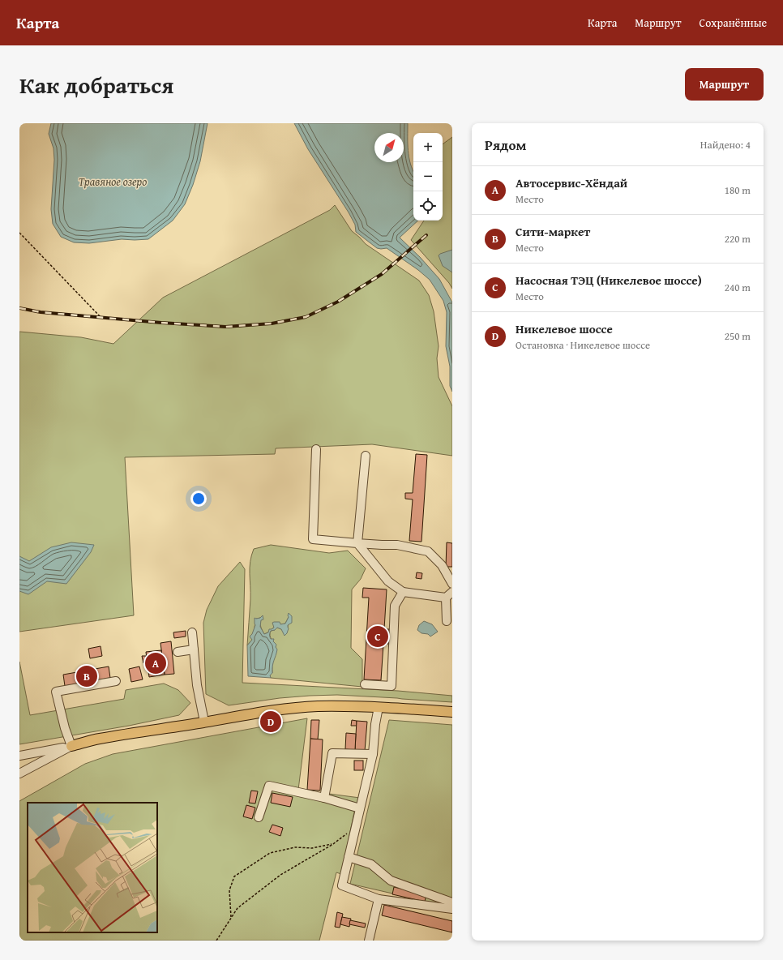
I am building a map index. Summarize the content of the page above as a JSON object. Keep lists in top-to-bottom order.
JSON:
{
  "water": ["Травяное озеро"],
  "north": "top right",
  "page": {
    "header": "Карта",
    "nav": ["Карта", "Маршрут", "Сохранённые"],
    "title": "Как добраться",
    "buttons": "Маршрут",
    "heading": ["Рядом", "Найдено: 4"],
    "map_buttons": ["+", "−"],
    "list": [
      {
        "mark": "A",
        "name": "Автосервис-Хёндай",
        "note": "Место",
        "value": "180 m"
      },
      {
        "mark": "B",
        "name": "Сити-маркет",
        "note": "Место",
        "value": "220 m"
      },
      {
        "mark": "C",
        "name": "Насосная ТЭЦ (Никелевое шоссе)",
        "note": "Место",
        "value": "240 m"
      },
      {
        "mark": "D",
        "name": "Никелевое шоссе",
        "note": "Остановка · Никелевое шоссе",
        "value": "250 m"
      }
    ],
    "pins": [
      "C",
      "A",
      "B",
      "D"
    ]
  }
}
